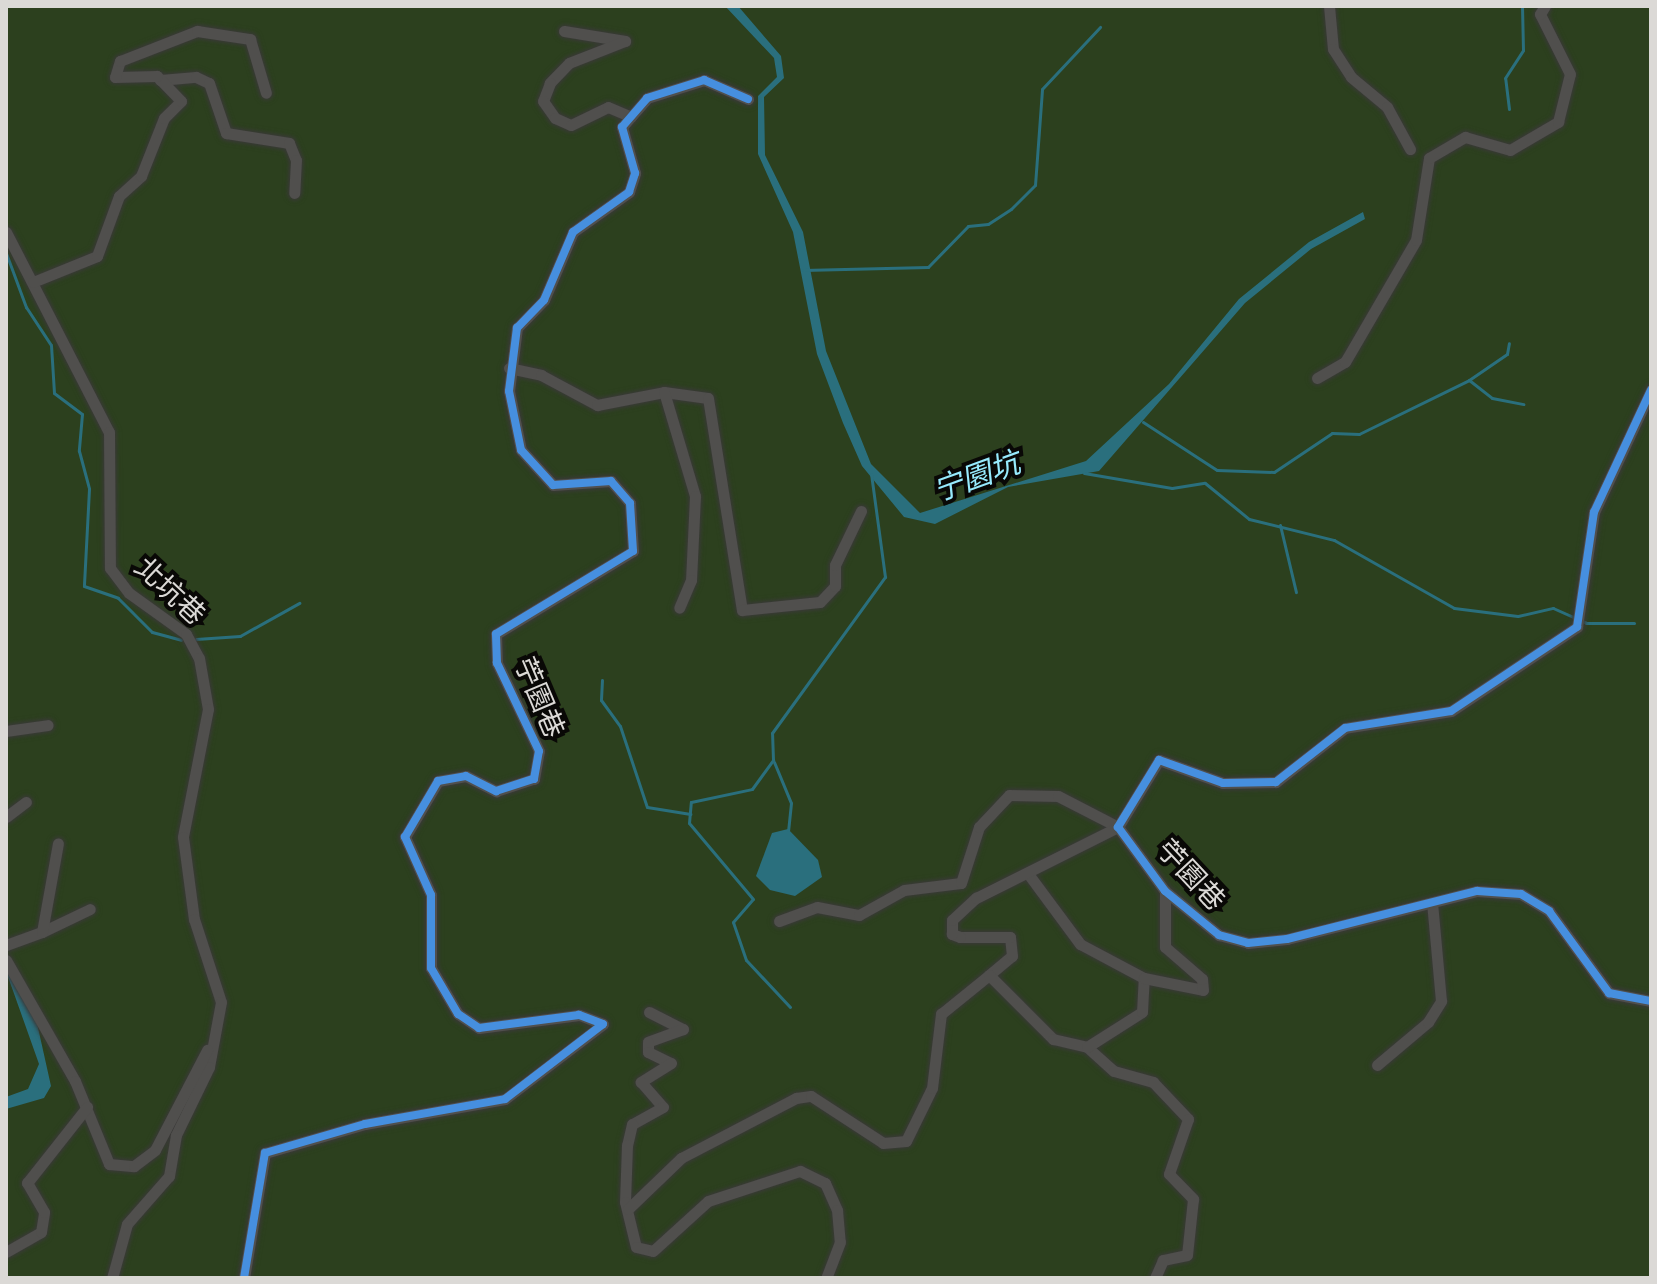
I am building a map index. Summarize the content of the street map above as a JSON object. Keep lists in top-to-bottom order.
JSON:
{
  "streets": {
    "street": ["北坑巷", "苧園巷"]
  },
  "water": ["宁園坑"]
}
